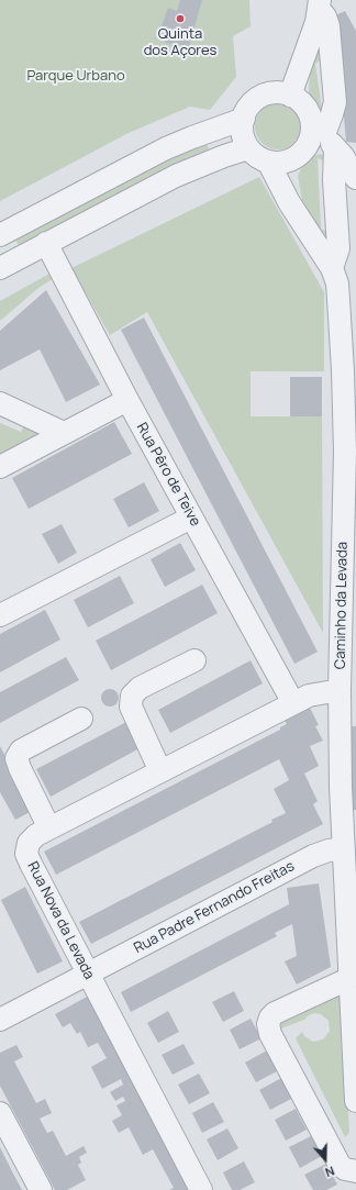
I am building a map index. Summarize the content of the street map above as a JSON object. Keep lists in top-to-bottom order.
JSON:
{
  "streets": {
    "street": [
      "Rua Pêro de Teive",
      "Caminho da Levada",
      "Rua Padre Fernando Freitas",
      "Rua Nova da Levada"
    ]
  },
  "crossings": [
    ["Rua Pêro de Teive", "Rua Nova da Levada"],
    ["Caminho da Levada", "Rua Padre Fernando Freitas"],
    ["Caminho da Levada", "Rua Nova da Levada"],
    ["Rua Padre Fernando Freitas", "Rua Nova da Levada"]
  ],
  "parks": ["Parque Urbano"],
  "places": ["Quinta dos Açores"],
  "north": "bottom"
}
